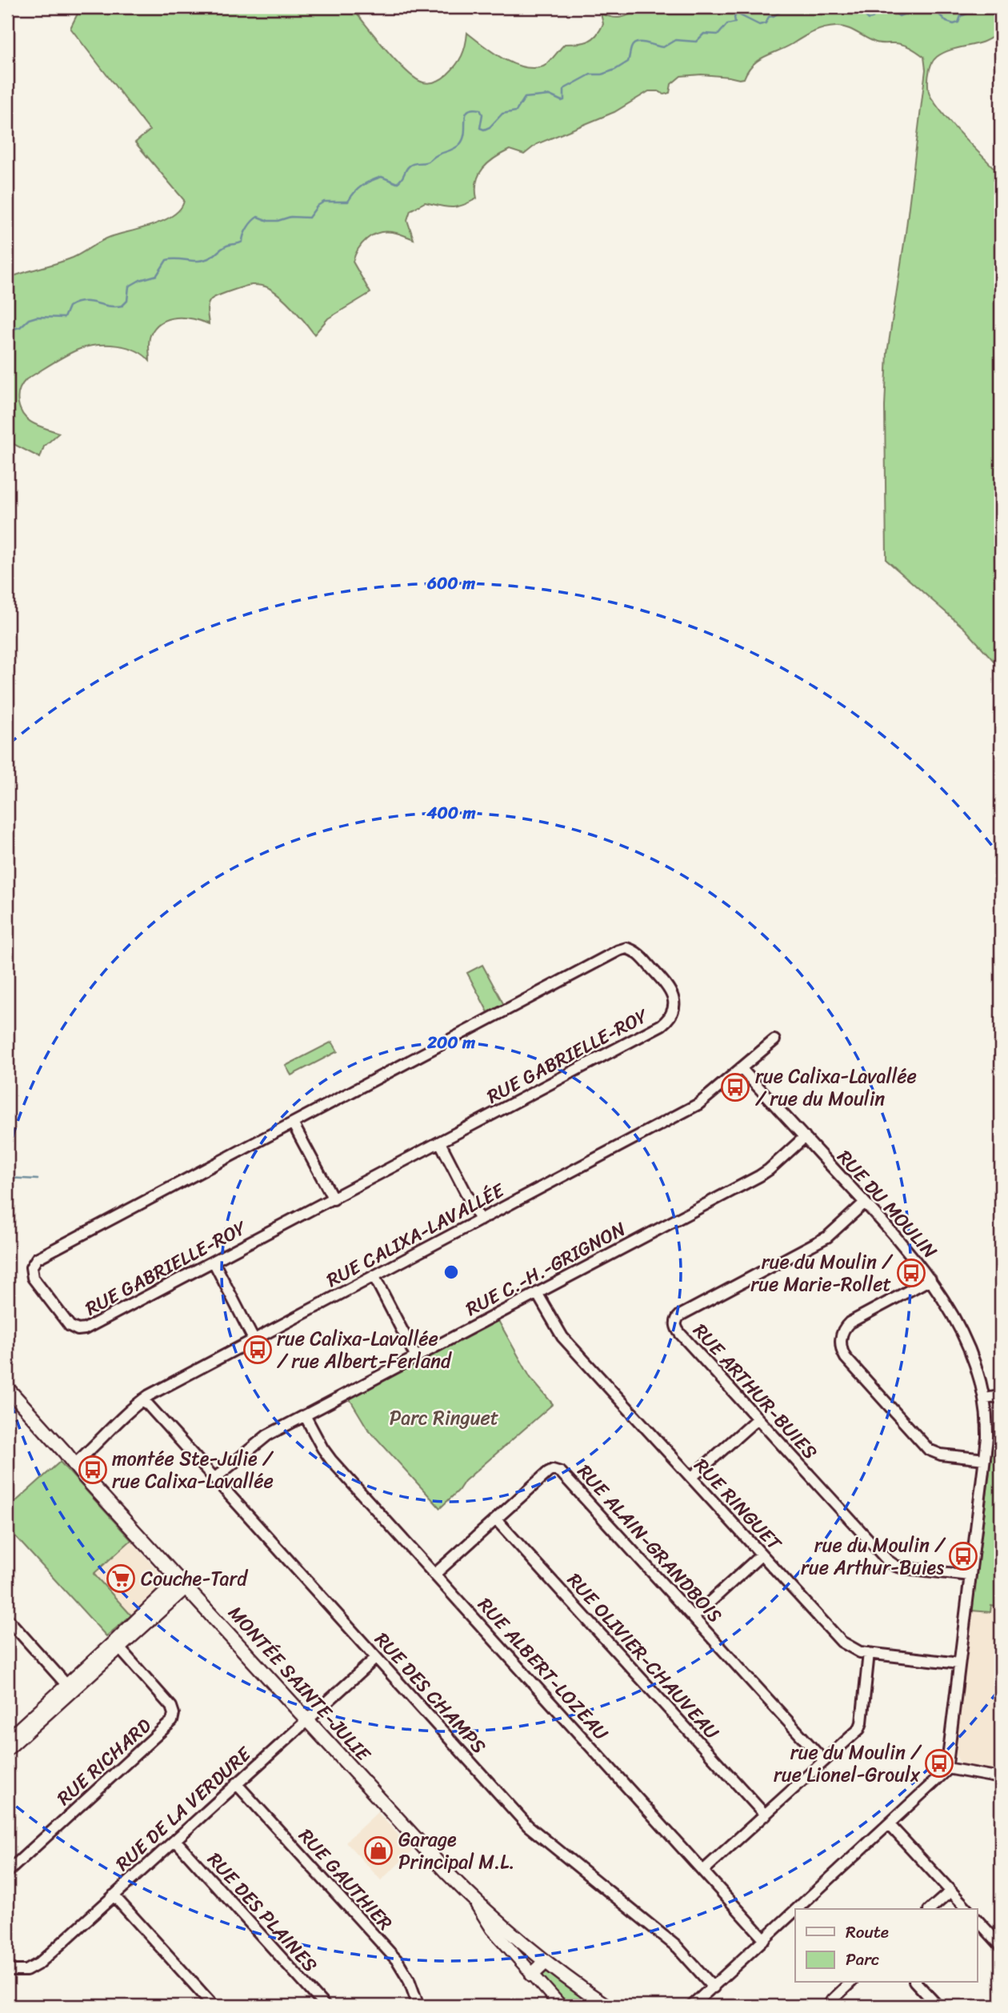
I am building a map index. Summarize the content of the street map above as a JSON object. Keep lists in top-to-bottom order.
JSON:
{
  "streets": {
    "main road": ["MONTÉE SAINTE-JULIE"],
    "street": [
      "RUE GABRIELLE-ROY",
      "RUE DU MOULIN",
      "RUE CALIXA-LAVALLÉE",
      "RUE C.-H.-GRIGNON",
      "RUE ARTHUR-BUIES",
      "RUE RINGUET",
      "RUE ALAIN-GRANDBOIS",
      "RUE OLIVIER-CHAUVEAU",
      "RUE ALBERT-LOZEAU",
      "RUE DES CHAMPS",
      "RUE RICHARD",
      "RUE DE LA VERDURE",
      "RUE GAUTHIER",
      "RUE DES PLAINES"
    ]
  },
  "crossings": [
    ["RUE DU MOULIN", "RUE CALIXA-LAVALLÉE"],
    ["RUE DU MOULIN", "RUE C.-H.-GRIGNON"],
    ["RUE DU MOULIN", "RUE ARTHUR-BUIES"],
    ["RUE DU MOULIN", "RUE RINGUET"],
    ["RUE CALIXA-LAVALLÉE", "MONTÉE SAINTE-JULIE"],
    ["RUE CALIXA-LAVALLÉE", "RUE DES CHAMPS"],
    ["RUE C.-H.-GRIGNON", "RUE RINGUET"],
    ["RUE C.-H.-GRIGNON", "RUE ALBERT-LOZEAU"],
    ["RUE C.-H.-GRIGNON", "RUE DES CHAMPS"],
    ["RUE ALAIN-GRANDBOIS", "RUE OLIVIER-CHAUVEAU"],
    ["RUE ALAIN-GRANDBOIS", "RUE ALBERT-LOZEAU"],
    ["MONTÉE SAINTE-JULIE", "RUE DE LA VERDURE"],
    ["RUE DES CHAMPS", "RUE DE LA VERDURE"],
    ["RUE DE LA VERDURE", "RUE GAUTHIER"],
    ["RUE DE LA VERDURE", "RUE DES PLAINES"]
  ],
  "parks": ["Parc Ringuet"],
  "places": {
    "bus stop": [
      "rue Calixa-Lavallée / rue du Moulin",
      "rue du Moulin / rue Marie-Rollet",
      "rue Calixa-Lavallée / rue Albert-Ferland",
      "montée Ste-Julie / rue Calixa-Lavallée",
      "rue du Moulin / rue Arthur-Buies",
      "rue du Moulin / rue Lionel-Groulx"
    ],
    "supermarket": ["Couche-Tard"],
    "shop": ["Garage Principal M.L."]
  },
  "legend": ["Route", "Parc"],
  "rings": ["600 m", "400 m", "200 m"]
}
